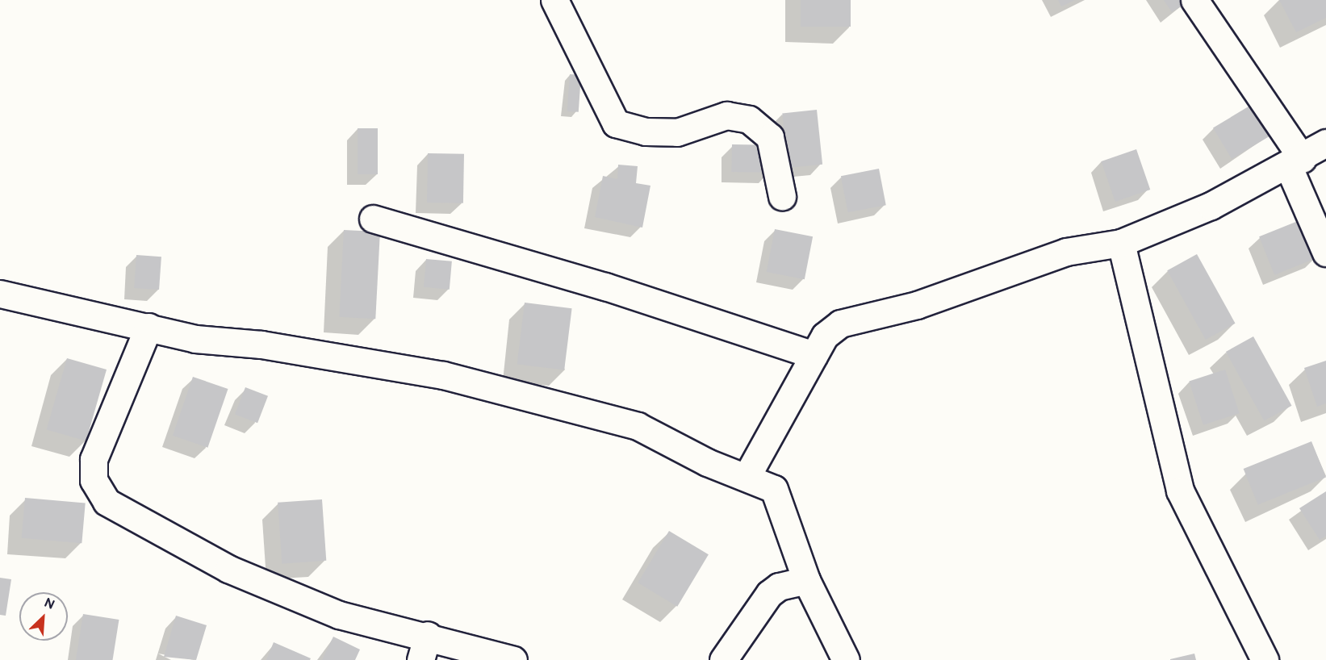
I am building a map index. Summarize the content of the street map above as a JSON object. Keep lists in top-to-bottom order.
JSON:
{
  "north": "top right"
}
